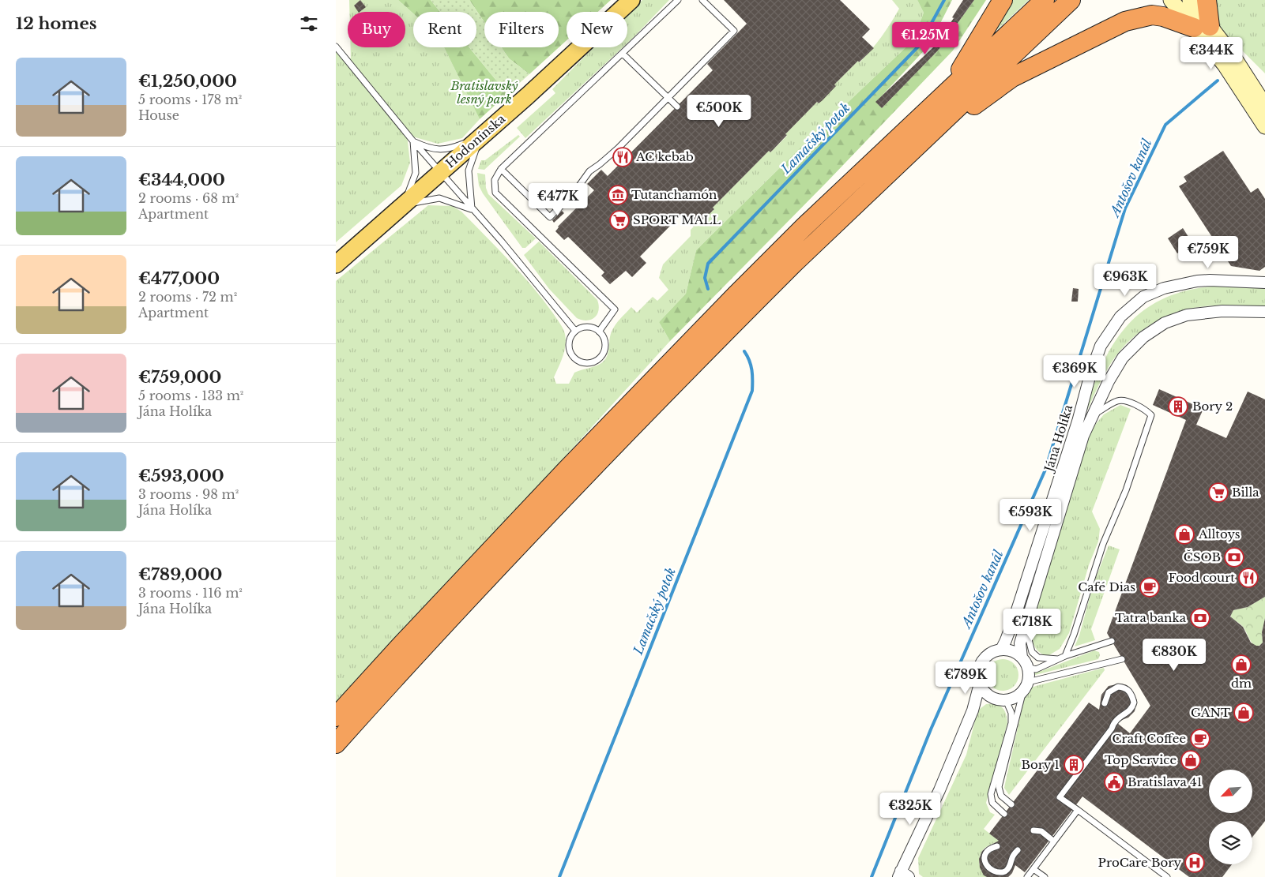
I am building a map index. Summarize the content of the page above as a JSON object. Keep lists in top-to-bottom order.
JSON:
{
  "streets": {
    "main road": ["Hodonínska"],
    "street": ["Jána Holíka"]
  },
  "water": ["Lamačský potok", "Antošov kanál"],
  "parks": ["Bratislavský lesný park"],
  "places": {
    "restaurant": ["AC kebab", "Food court"],
    "museum": ["Tutanchamón"],
    "supermarket": ["SPORT MALL", "Billa"],
    "building": ["Bory 2", "Bory 1"],
    "shop": [
      "Alltoys",
      "dm",
      "GANT",
      "Top Service"
    ],
    "bank": ["ČSOB", "Tatra banka"],
    "cafe": ["Café Dias", "Craft Coffee"],
    "public building": ["Bratislava 41"],
    "hospital": ["ProCare Bory"]
  },
  "north": "bottom left",
  "page": {
    "heading": "12 homes",
    "chip": [
      "Buy",
      "Rent",
      "Filters",
      "New"
    ],
    "price": [
      "€1.25M",
      "€344K",
      "€500K",
      "€477K",
      "€759K",
      "€963K",
      "€369K",
      "€593K",
      "€718K",
      "€830K",
      "€789K",
      "€325K"
    ],
    "list": [
      {
        "name": "€1,250,000",
        "note": "5 rooms · 178 m² · House"
      },
      {
        "name": "€344,000",
        "note": "2 rooms · 68 m² · Apartment"
      },
      {
        "name": "€477,000",
        "note": "2 rooms · 72 m² · Apartment"
      },
      {
        "name": "€759,000",
        "note": "5 rooms · 133 m² · Jána Holíka"
      },
      {
        "name": "€593,000",
        "note": "3 rooms · 98 m² · Jána Holíka"
      },
      {
        "name": "€789,000",
        "note": "3 rooms · 116 m² · Jána Holíka"
      }
    ]
  }
}
